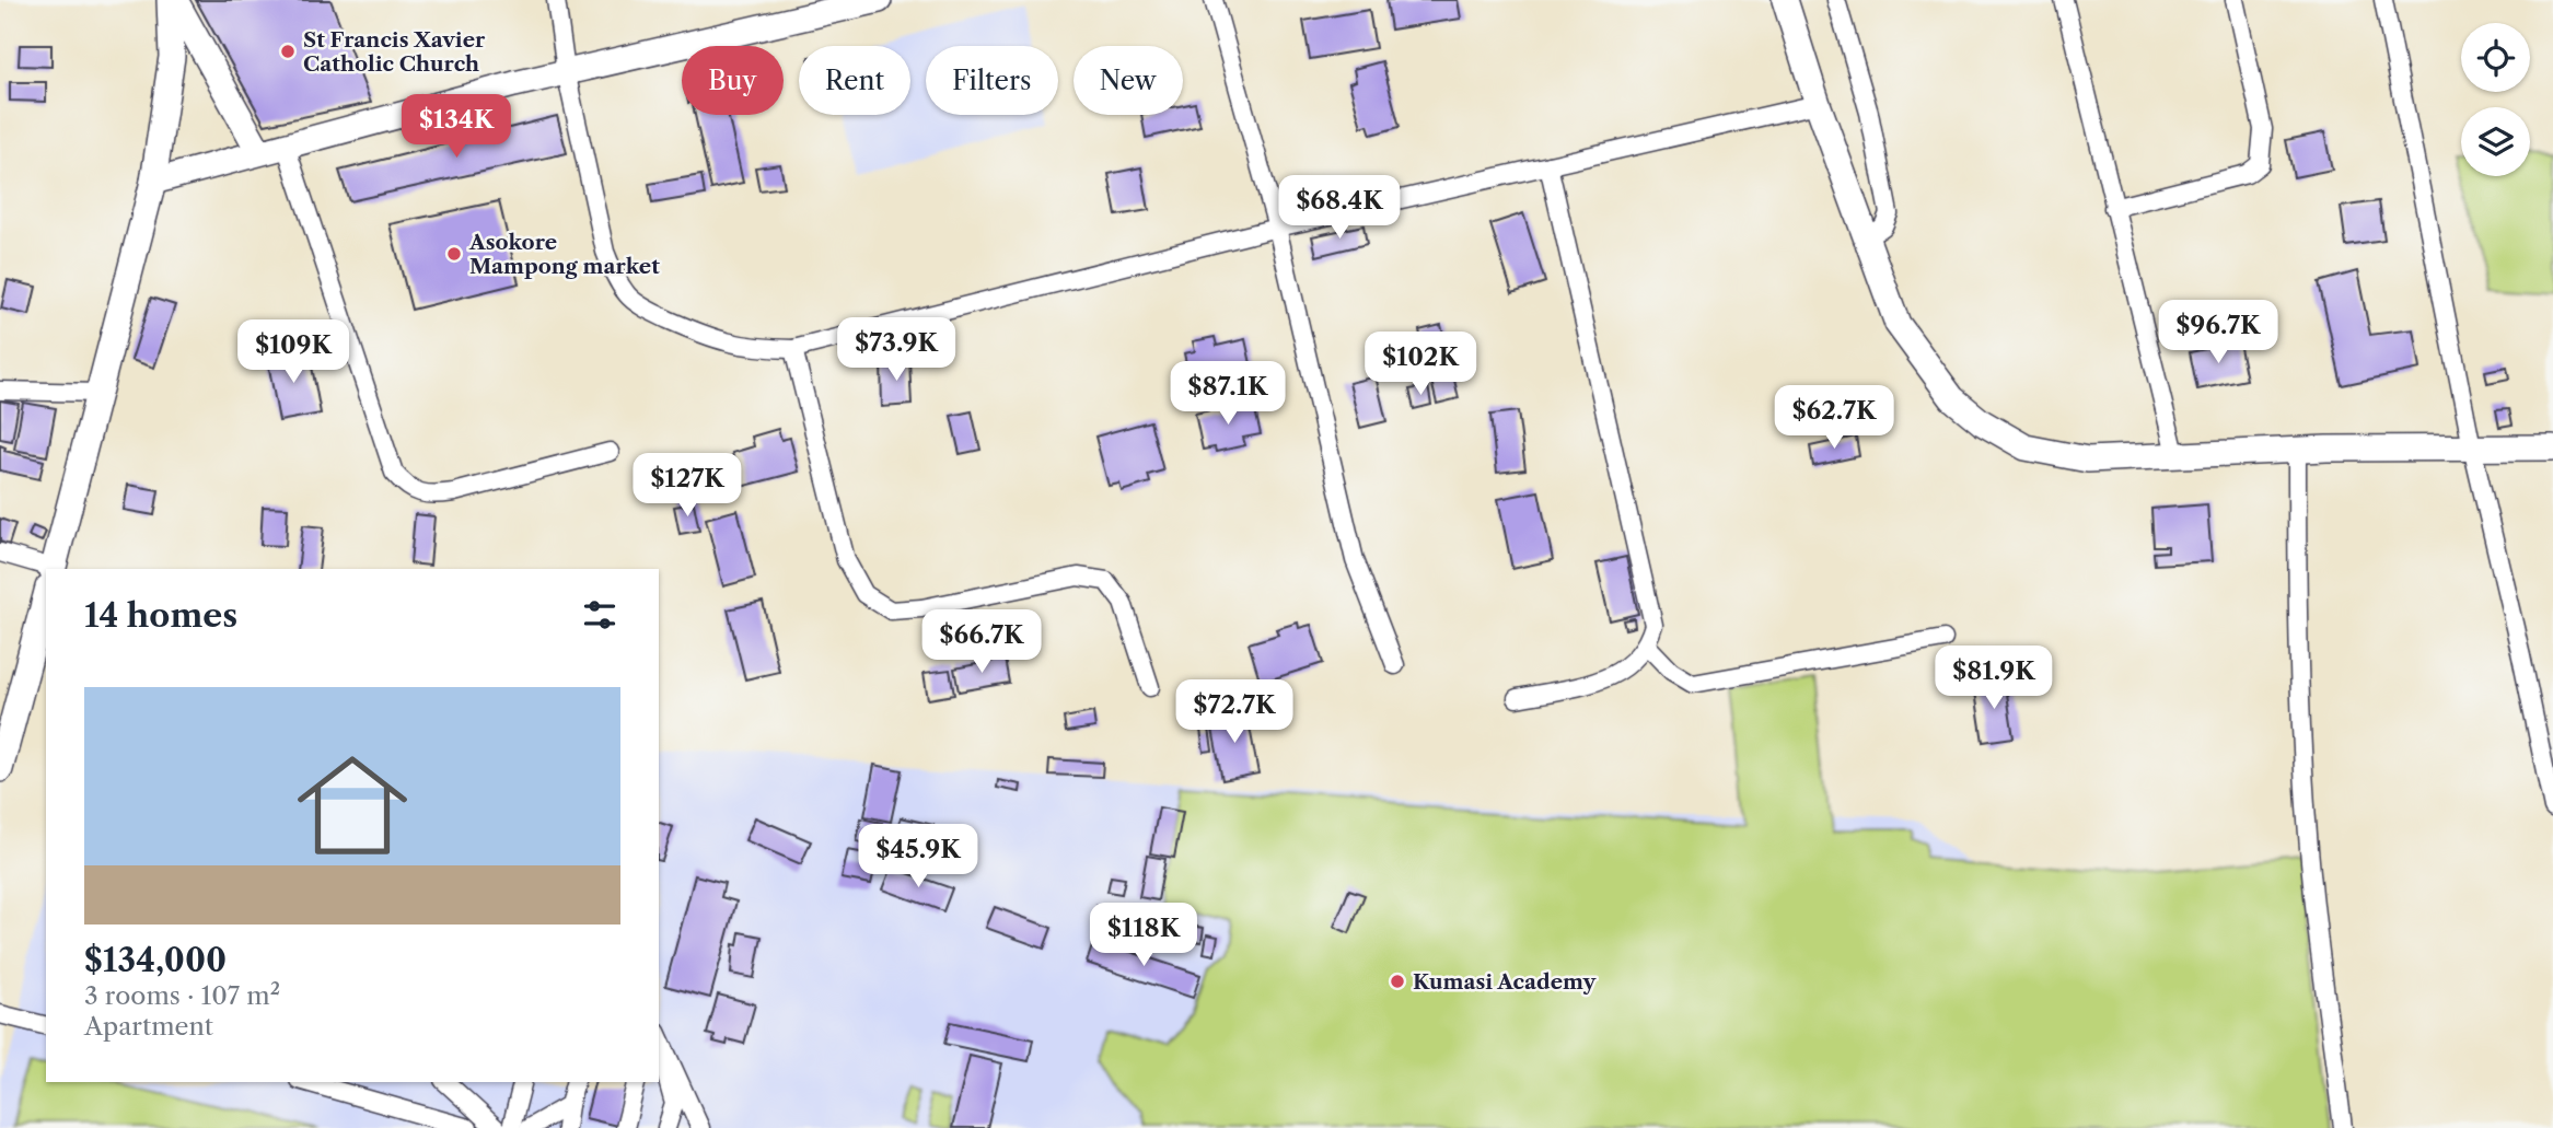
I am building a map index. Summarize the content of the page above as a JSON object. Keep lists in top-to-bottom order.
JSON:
{
  "places": ["St Francis Xavier Catholic Church", "Asokore Mampong market", "Kumasi Academy"],
  "page": {
    "chip": [
      "Buy",
      "Rent",
      "Filters",
      "New"
    ],
    "price": [
      "$134K",
      "$68.4K",
      "$96.7K",
      "$73.9K",
      "$109K",
      "$102K",
      "$87.1K",
      "$62.7K",
      "$127K",
      "$66.7K",
      "$81.9K",
      "$72.7K",
      "$45.9K",
      "$118K"
    ],
    "heading": "14 homes",
    "list": [
      {
        "name": "$134,000",
        "note": "3 rooms · 107 m² · Apartment"
      }
    ]
  }
}
